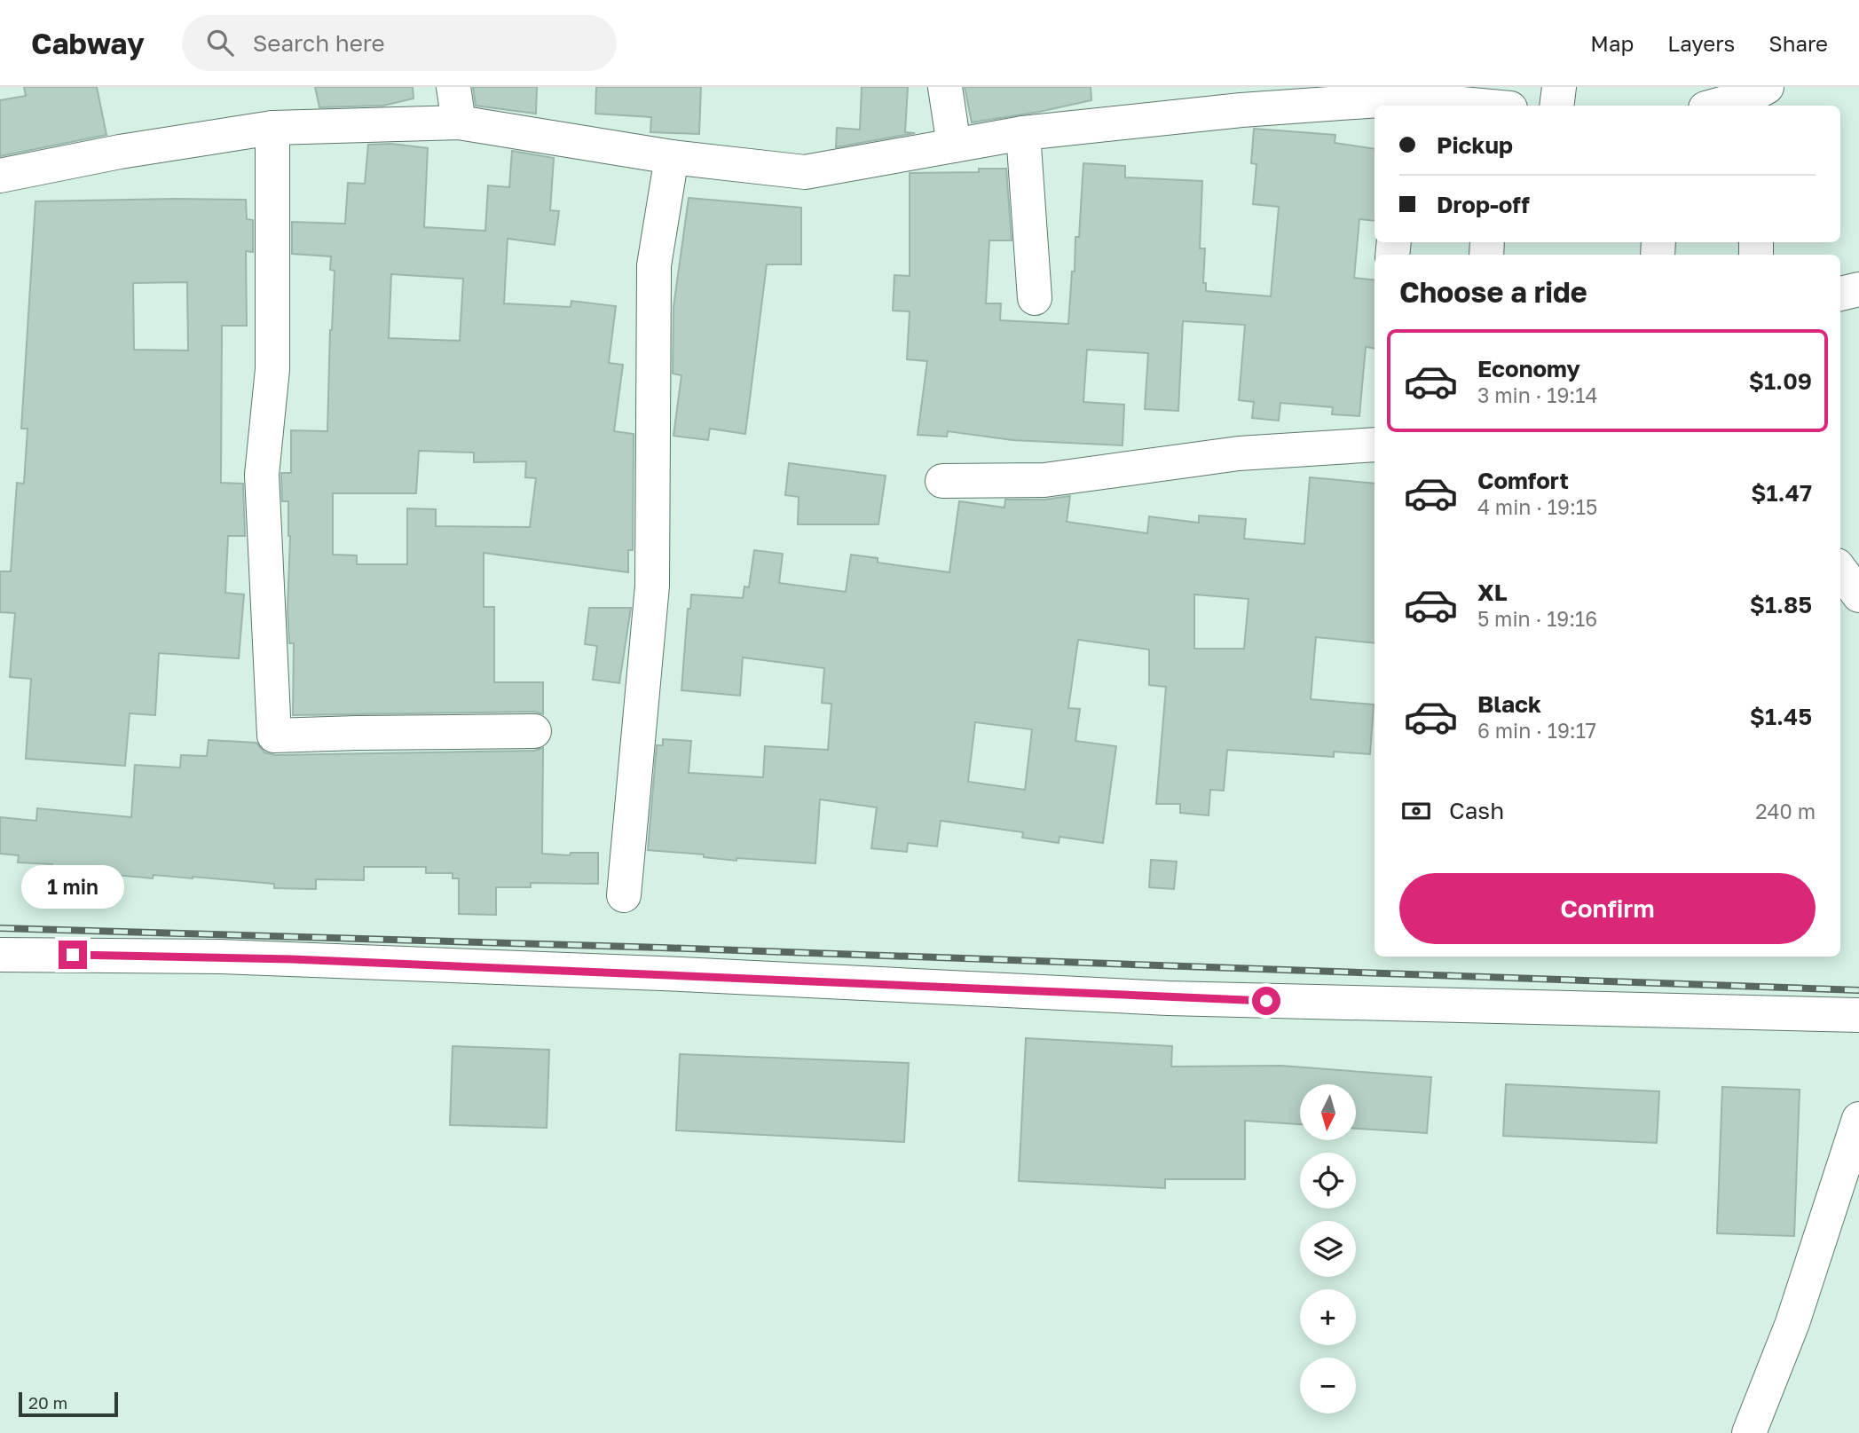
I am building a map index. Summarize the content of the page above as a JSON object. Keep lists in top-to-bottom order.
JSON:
{
  "scale_bar": "20 m",
  "north": "bottom",
  "page": {
    "header": "Cabway",
    "search": "Search here",
    "nav": ["Map", "Layers", "Share"],
    "banner": ["Pickup", "Drop-off"],
    "heading": "Choose a ride",
    "list": [
      {
        "name": "Economy",
        "note": "3 min · 19:14",
        "value": "$1.09"
      },
      {
        "name": "Comfort",
        "note": "4 min · 19:15",
        "value": "$1.47"
      },
      {
        "name": "XL",
        "note": "5 min · 19:16",
        "value": "$1.85"
      },
      {
        "name": "Black",
        "note": "6 min · 19:17",
        "value": "$1.45"
      }
    ],
    "pay": ["Cash", "240 m"],
    "buttons": "Confirm",
    "bubble": "1 min",
    "map_buttons": ["+", "−"],
    "scale": "20 m"
  }
}
